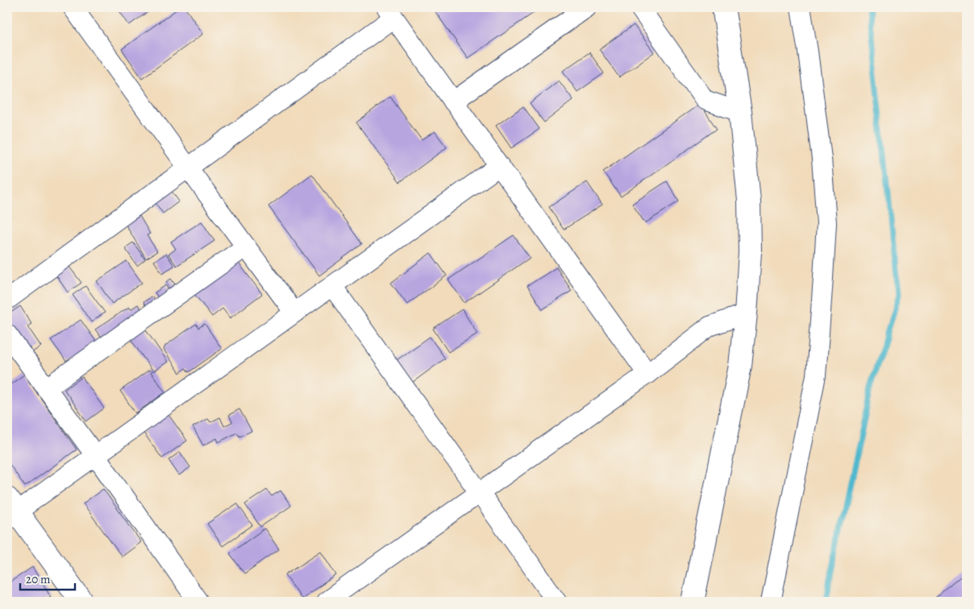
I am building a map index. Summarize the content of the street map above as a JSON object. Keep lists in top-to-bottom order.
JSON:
{
  "scale_bar": "20 m"
}
